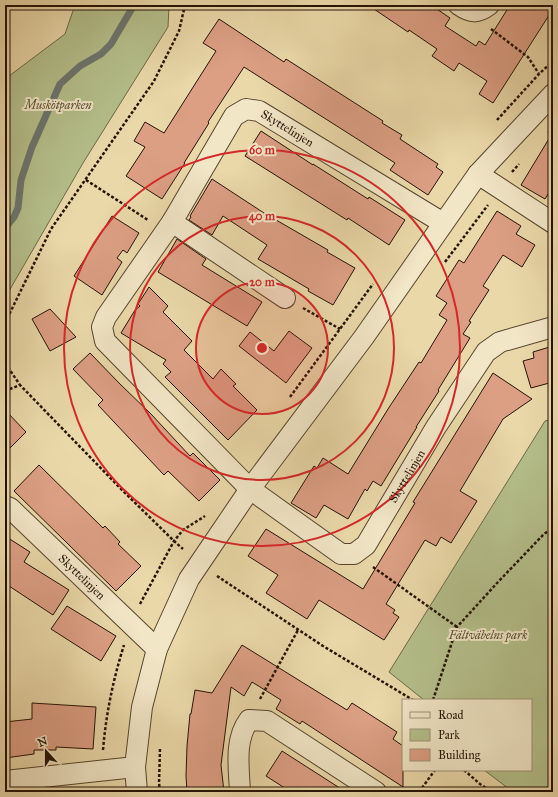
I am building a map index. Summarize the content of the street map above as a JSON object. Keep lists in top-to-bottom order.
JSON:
{
  "streets": {
    "street": ["Skyttelinjen"]
  },
  "parks": ["Muskötparken", "Fältväbelns park"],
  "legend": ["Road", "Park", "Building"],
  "north": "top",
  "rings": ["60 m", "40 m", "20 m"]
}
